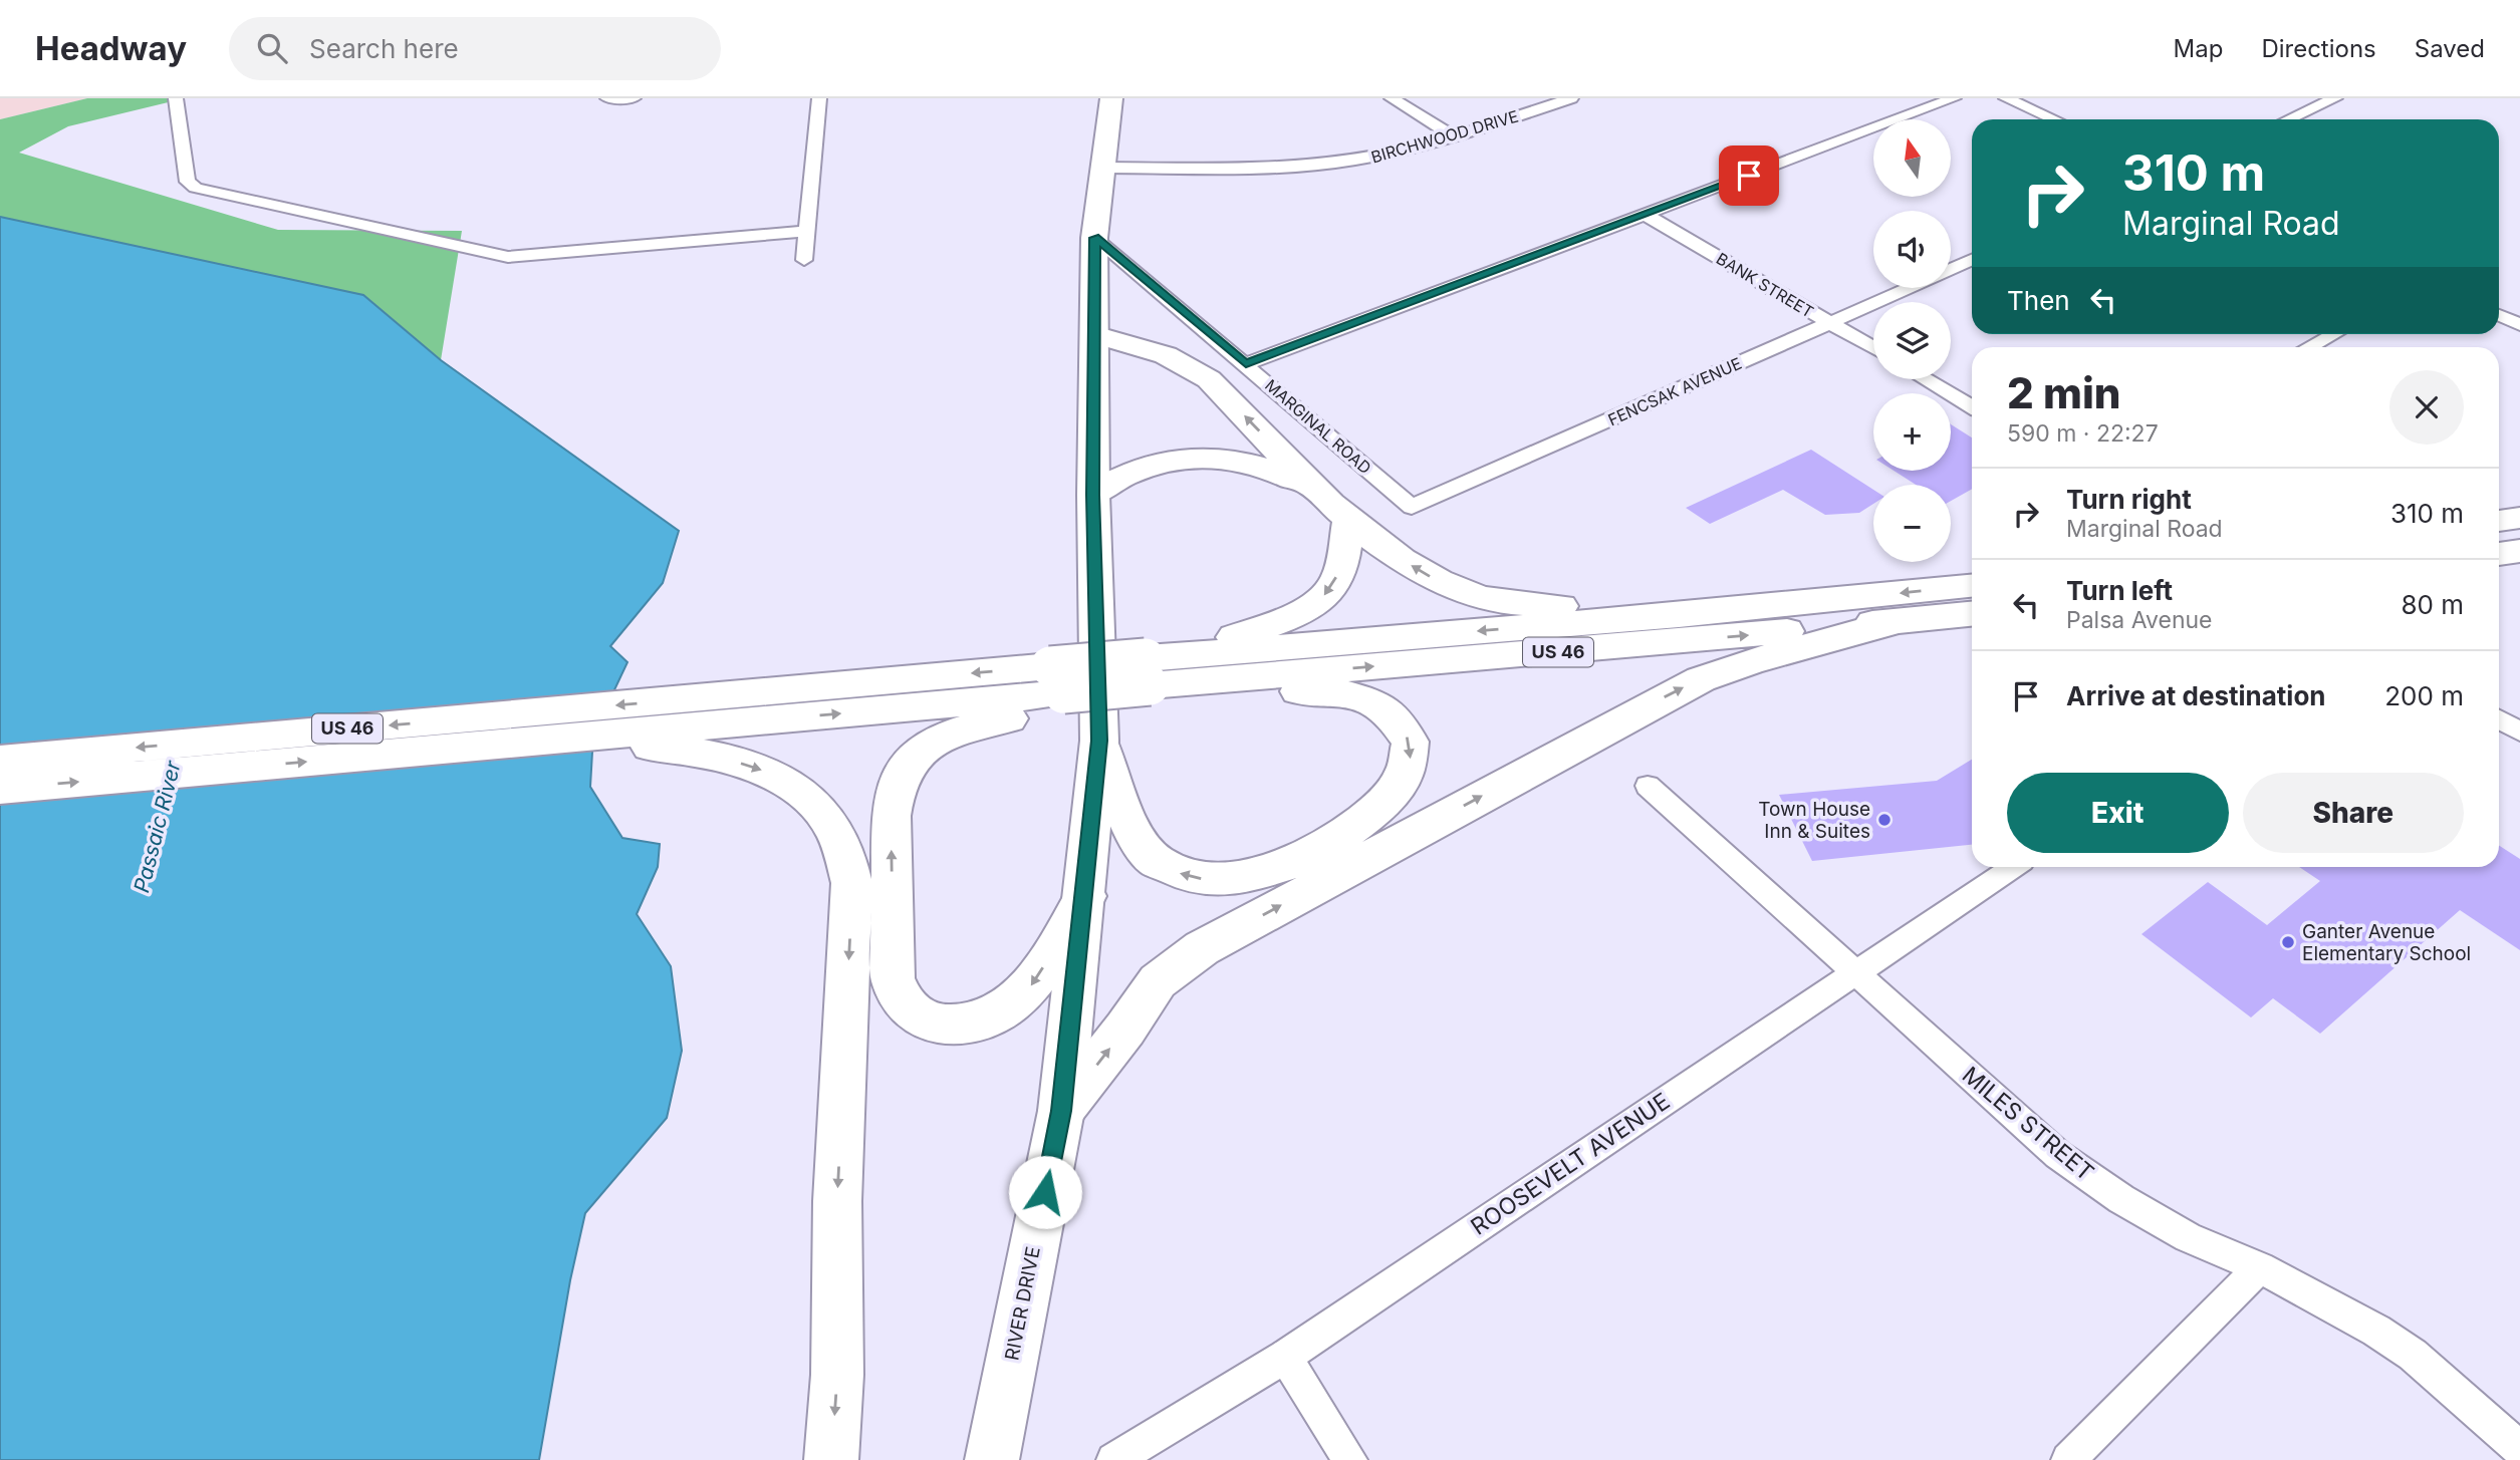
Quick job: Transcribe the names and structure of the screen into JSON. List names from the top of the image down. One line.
{"streets":{"main road":["US 46","RIVER DRIVE"],"street":["BIRCHWOOD DRIVE","BANK STREET","FENCSAK AVENUE","MARGINAL ROAD","MILES STREET","ROOSEVELT AVENUE"]},"crossings":[["BIRCHWOOD DRIVE","RIVER DRIVE"],["BANK STREET","FENCSAK AVENUE"],["FENCSAK AVENUE","MARGINAL ROAD"],["MARGINAL ROAD","RIVER DRIVE"],["MILES STREET","ROOSEVELT AVENUE"]],"water":["Passaic River"],"places":["Town House Inn & Suites","Ganter Avenue Elementary School"],"north":"top","page":{"header":"Headway","search":"Search here","nav":["Map","Directions","Saved"],"map_buttons":["+","−"],"turn":["310 m","Marginal Road"],"then":"Then","heading":["2 min","590 m · 22:27"],"list":[{"name":"Turn right","note":"Marginal Road","value":"310 m"},{"name":"Turn left","note":"Palsa Avenue","value":"80 m"},{"name":"Arrive at destination","value":"200 m"}],"buttons":["Exit","Share"]}}
